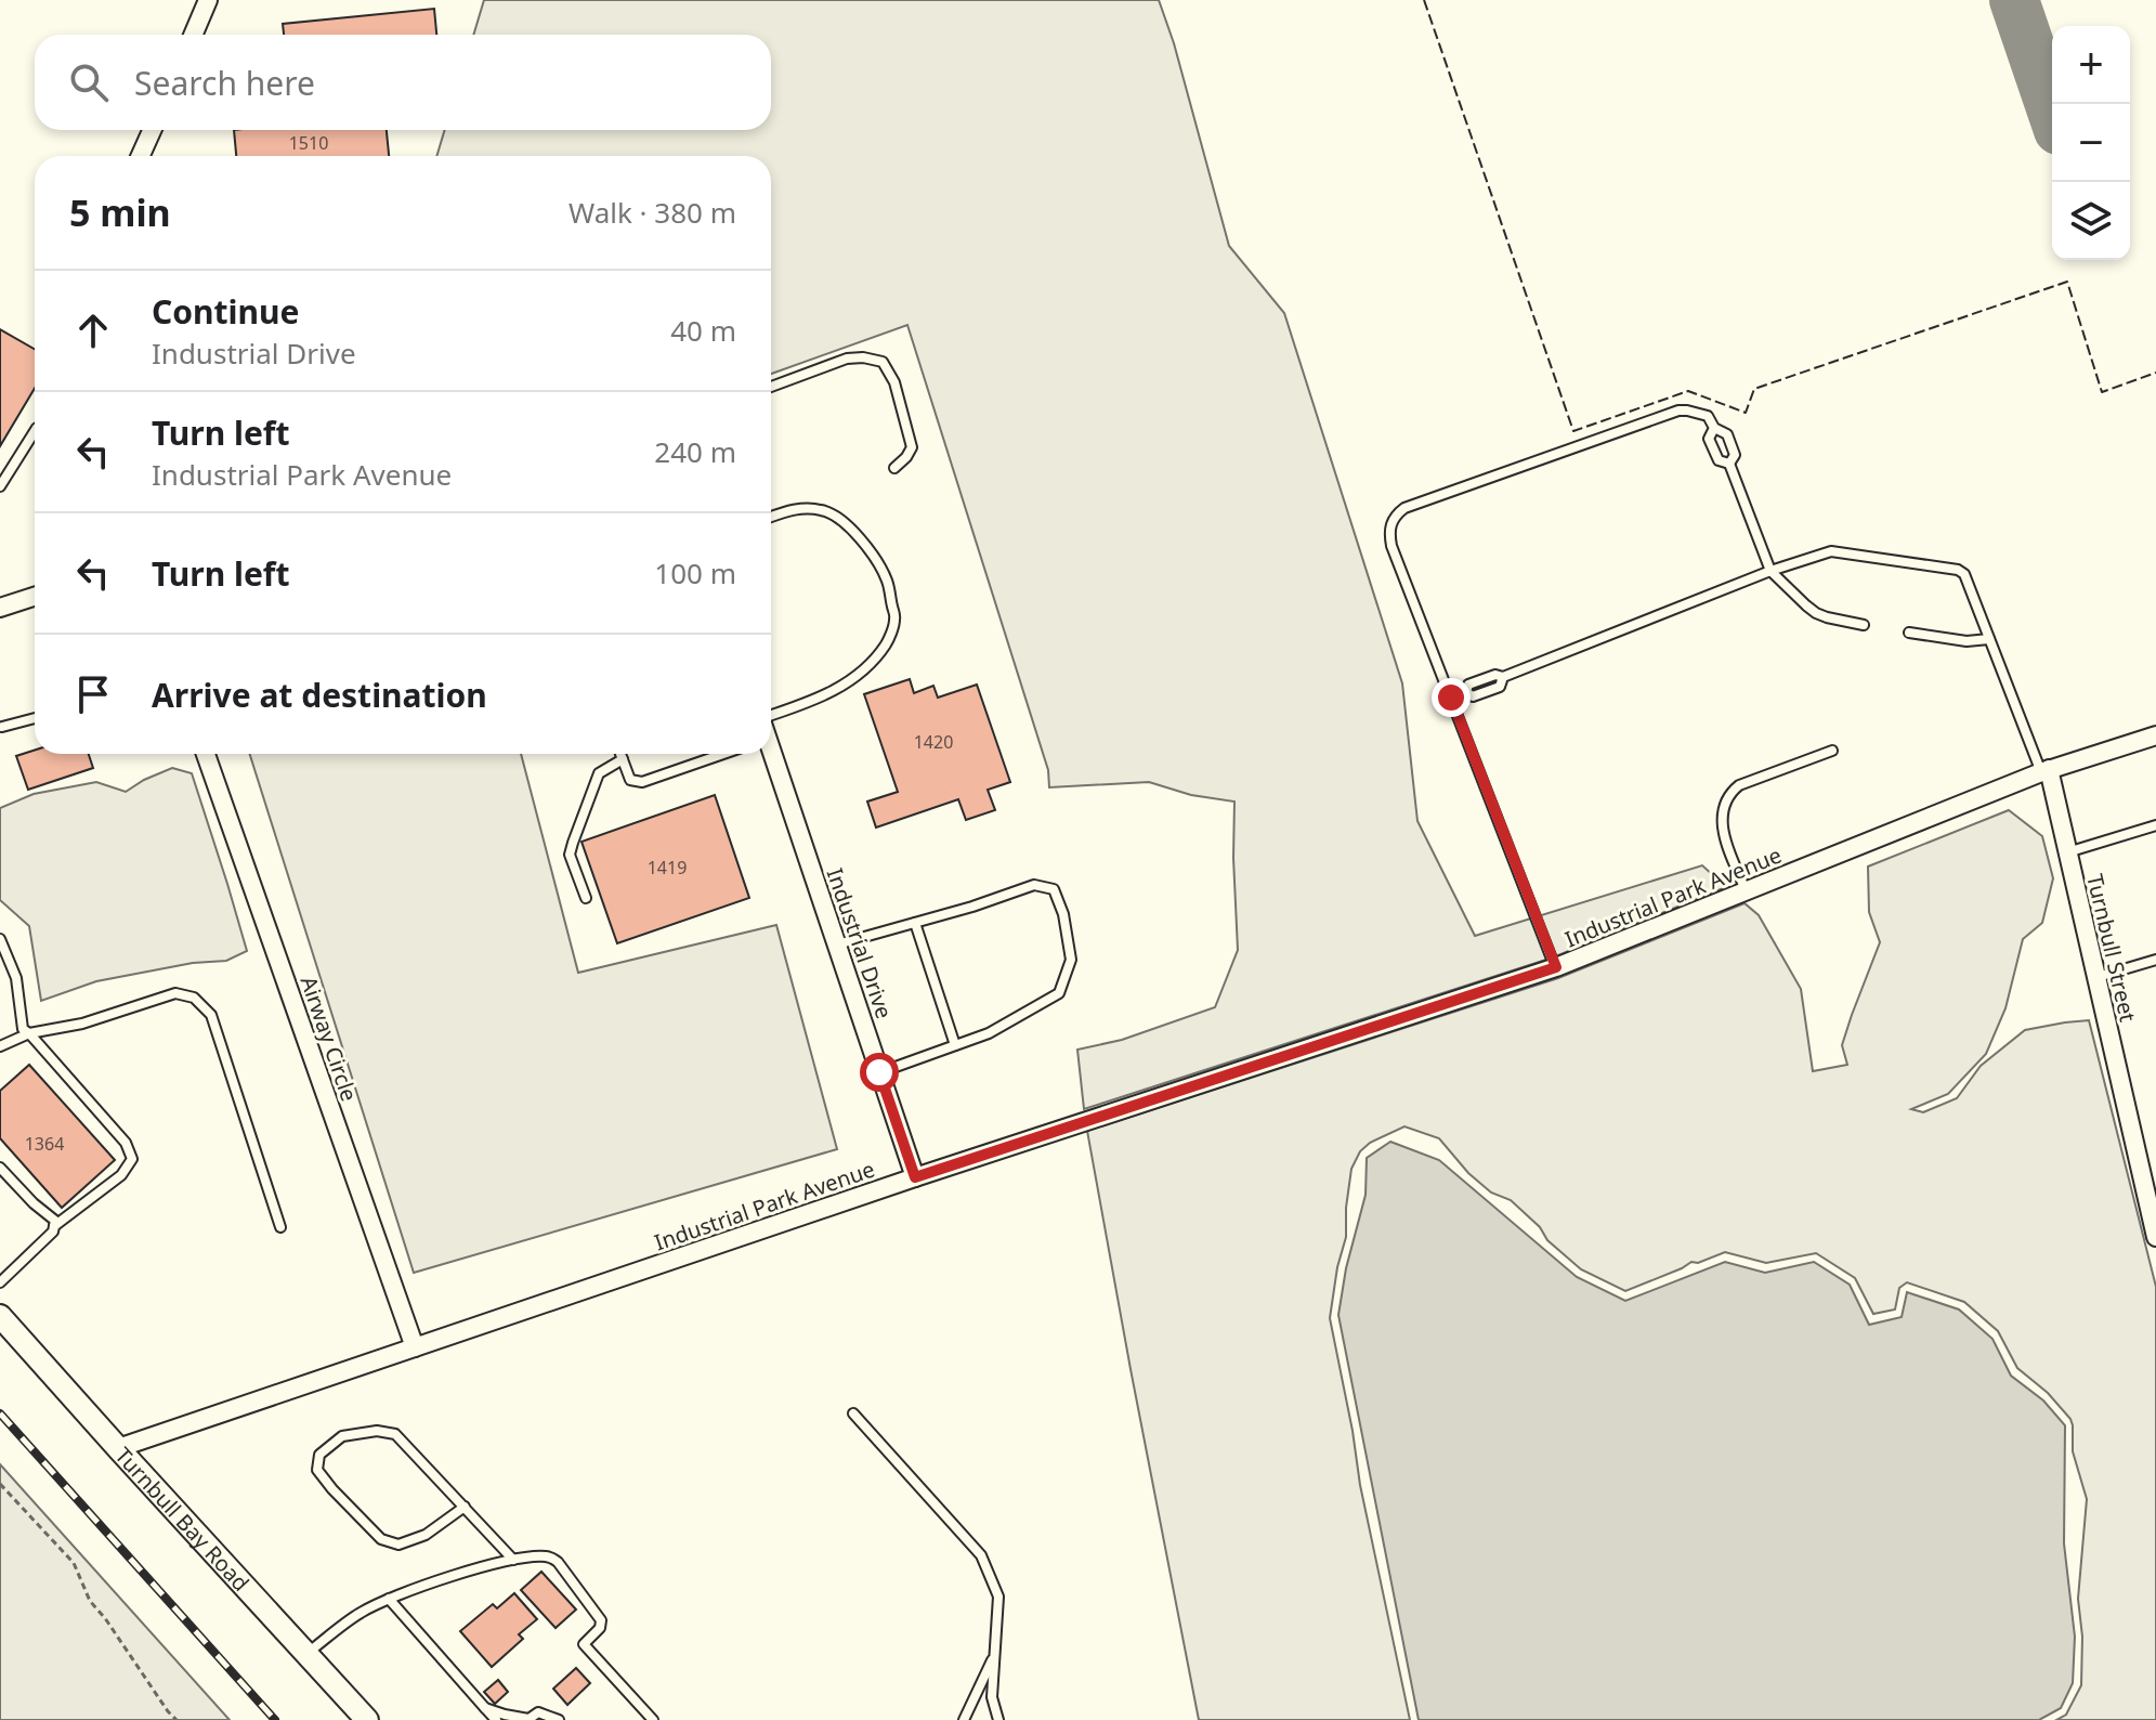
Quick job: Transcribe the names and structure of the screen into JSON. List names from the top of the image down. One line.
{"streets":{"street":["Industrial Park Avenue","Industrial Drive","Turnbull Street","Airway Circle","Turnbull Bay Road"]},"crossings":[["Industrial Park Avenue","Industrial Drive"],["Industrial Park Avenue","Turnbull Street"],["Industrial Park Avenue","Airway Circle"],["Industrial Park Avenue","Turnbull Bay Road"]],"house_numbers":["1510","1420","1419","1364"],"page":{"map_buttons":["+","−"],"search":"Search here","heading":["5 min","Walk · 380 m"],"list":[["Continue","Industrial Drive","40 m"],["Turn left","Industrial Park Avenue","240 m"],["Turn left","100 m"],"Arrive at destination"]}}
